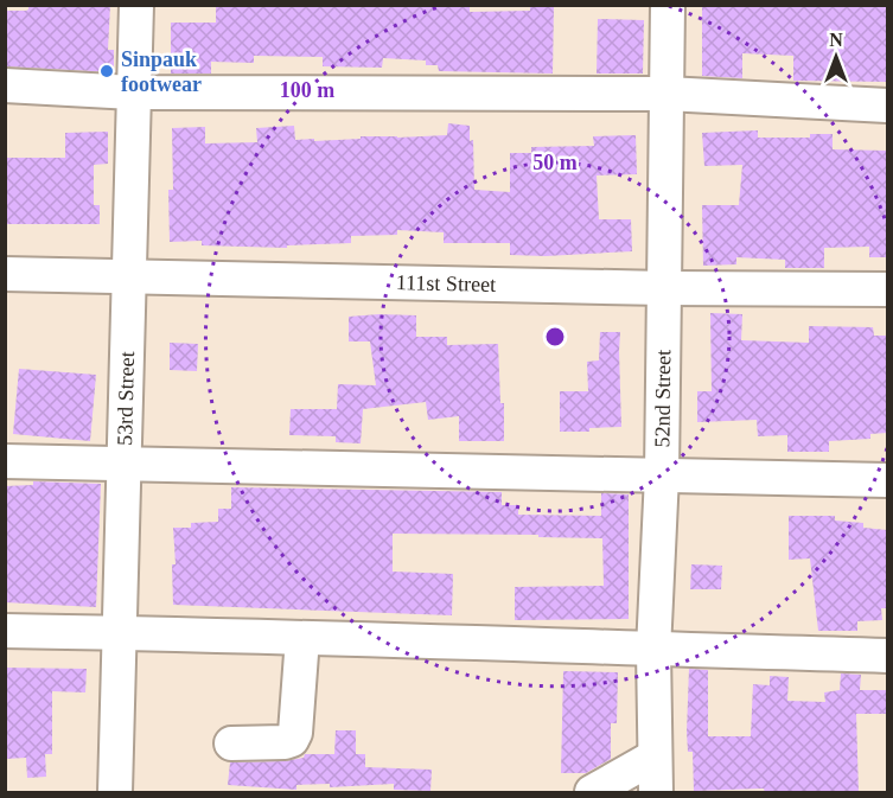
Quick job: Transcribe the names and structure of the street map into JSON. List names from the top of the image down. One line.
{"streets":{"street":["111st Street","53rd Street","52nd Street"]},"crossings":[["111st Street","53rd Street"],["111st Street","52nd Street"]],"places":["Sinpauk footwear"],"north":"top","rings":["100 m","50 m"]}
